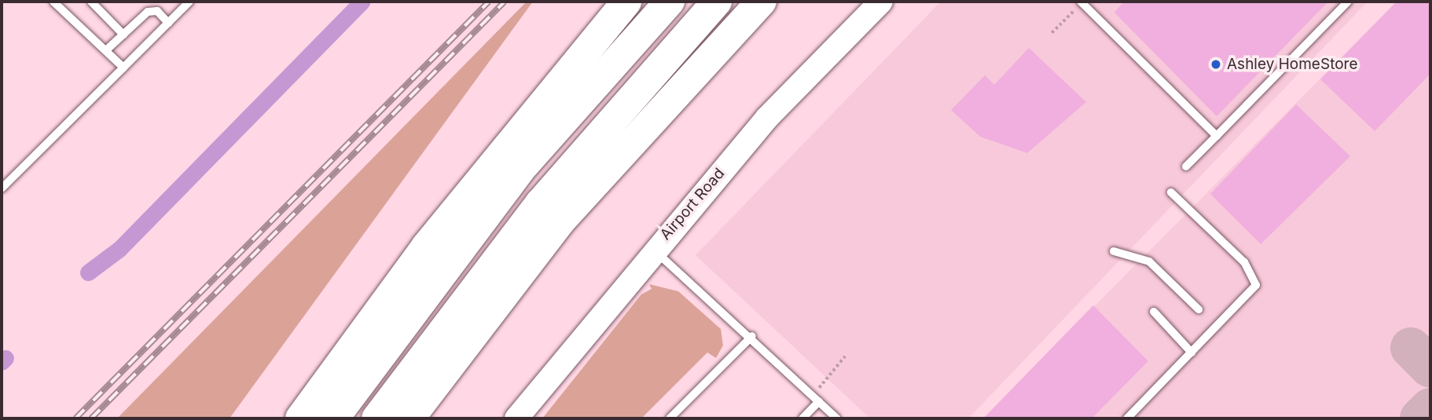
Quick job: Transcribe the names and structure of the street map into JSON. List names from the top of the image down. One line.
{"streets":{"street":["Airport Road"]},"places":["Ashley HomeStore"]}
